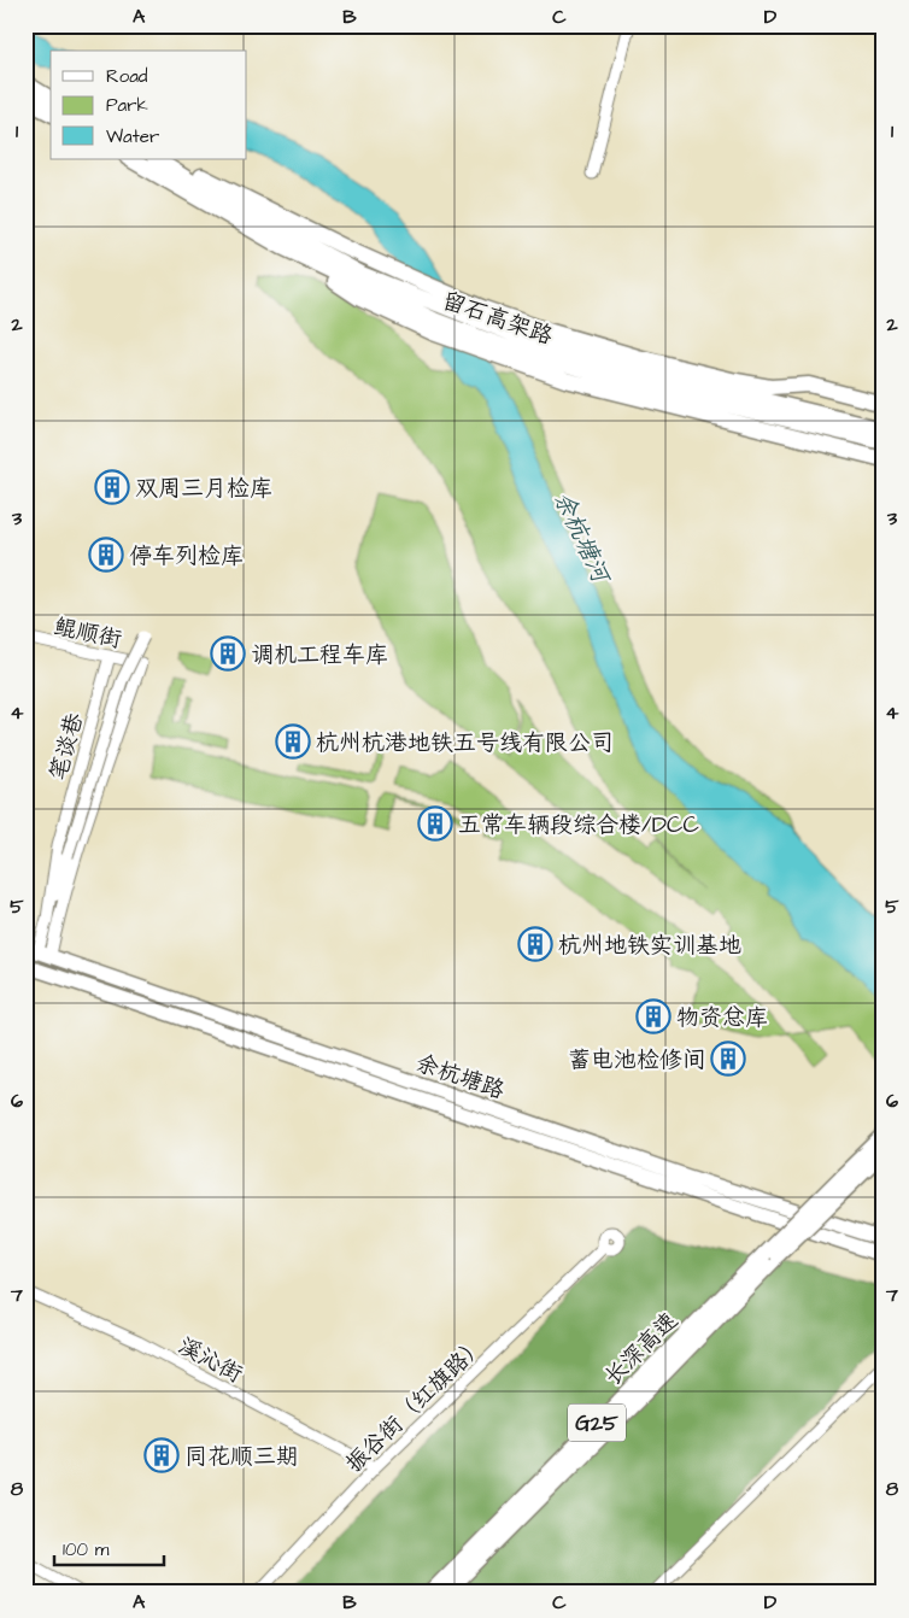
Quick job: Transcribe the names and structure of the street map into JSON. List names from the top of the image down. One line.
{"streets":{"highway":["留石高架路","长深高速","G25"],"main road":["余杭塘路"],"street":["鲲顺街","笔谈巷","溪沁街","振谷街（红旗路）"]},"crossings":[["鲲顺街","笔谈巷"],["笔谈巷","余杭塘路"],["溪沁街","振谷街（红旗路）"]],"water":["余杭塘河"],"places":{"building":["双周三月检库","停车列检库","调机工程车库","杭州杭港地铁五号线有限公司","五常车辆段综合楼/DCC","杭州地铁实训基地","物资总库","蓄电池检修间","同花顺三期"]},"legend":["Road","Park","Water"],"scale_bar":"100 m","grid":{"columns":["A","B","C","D"],"rows":["1","2","3","4","5","6","7","8"]}}
